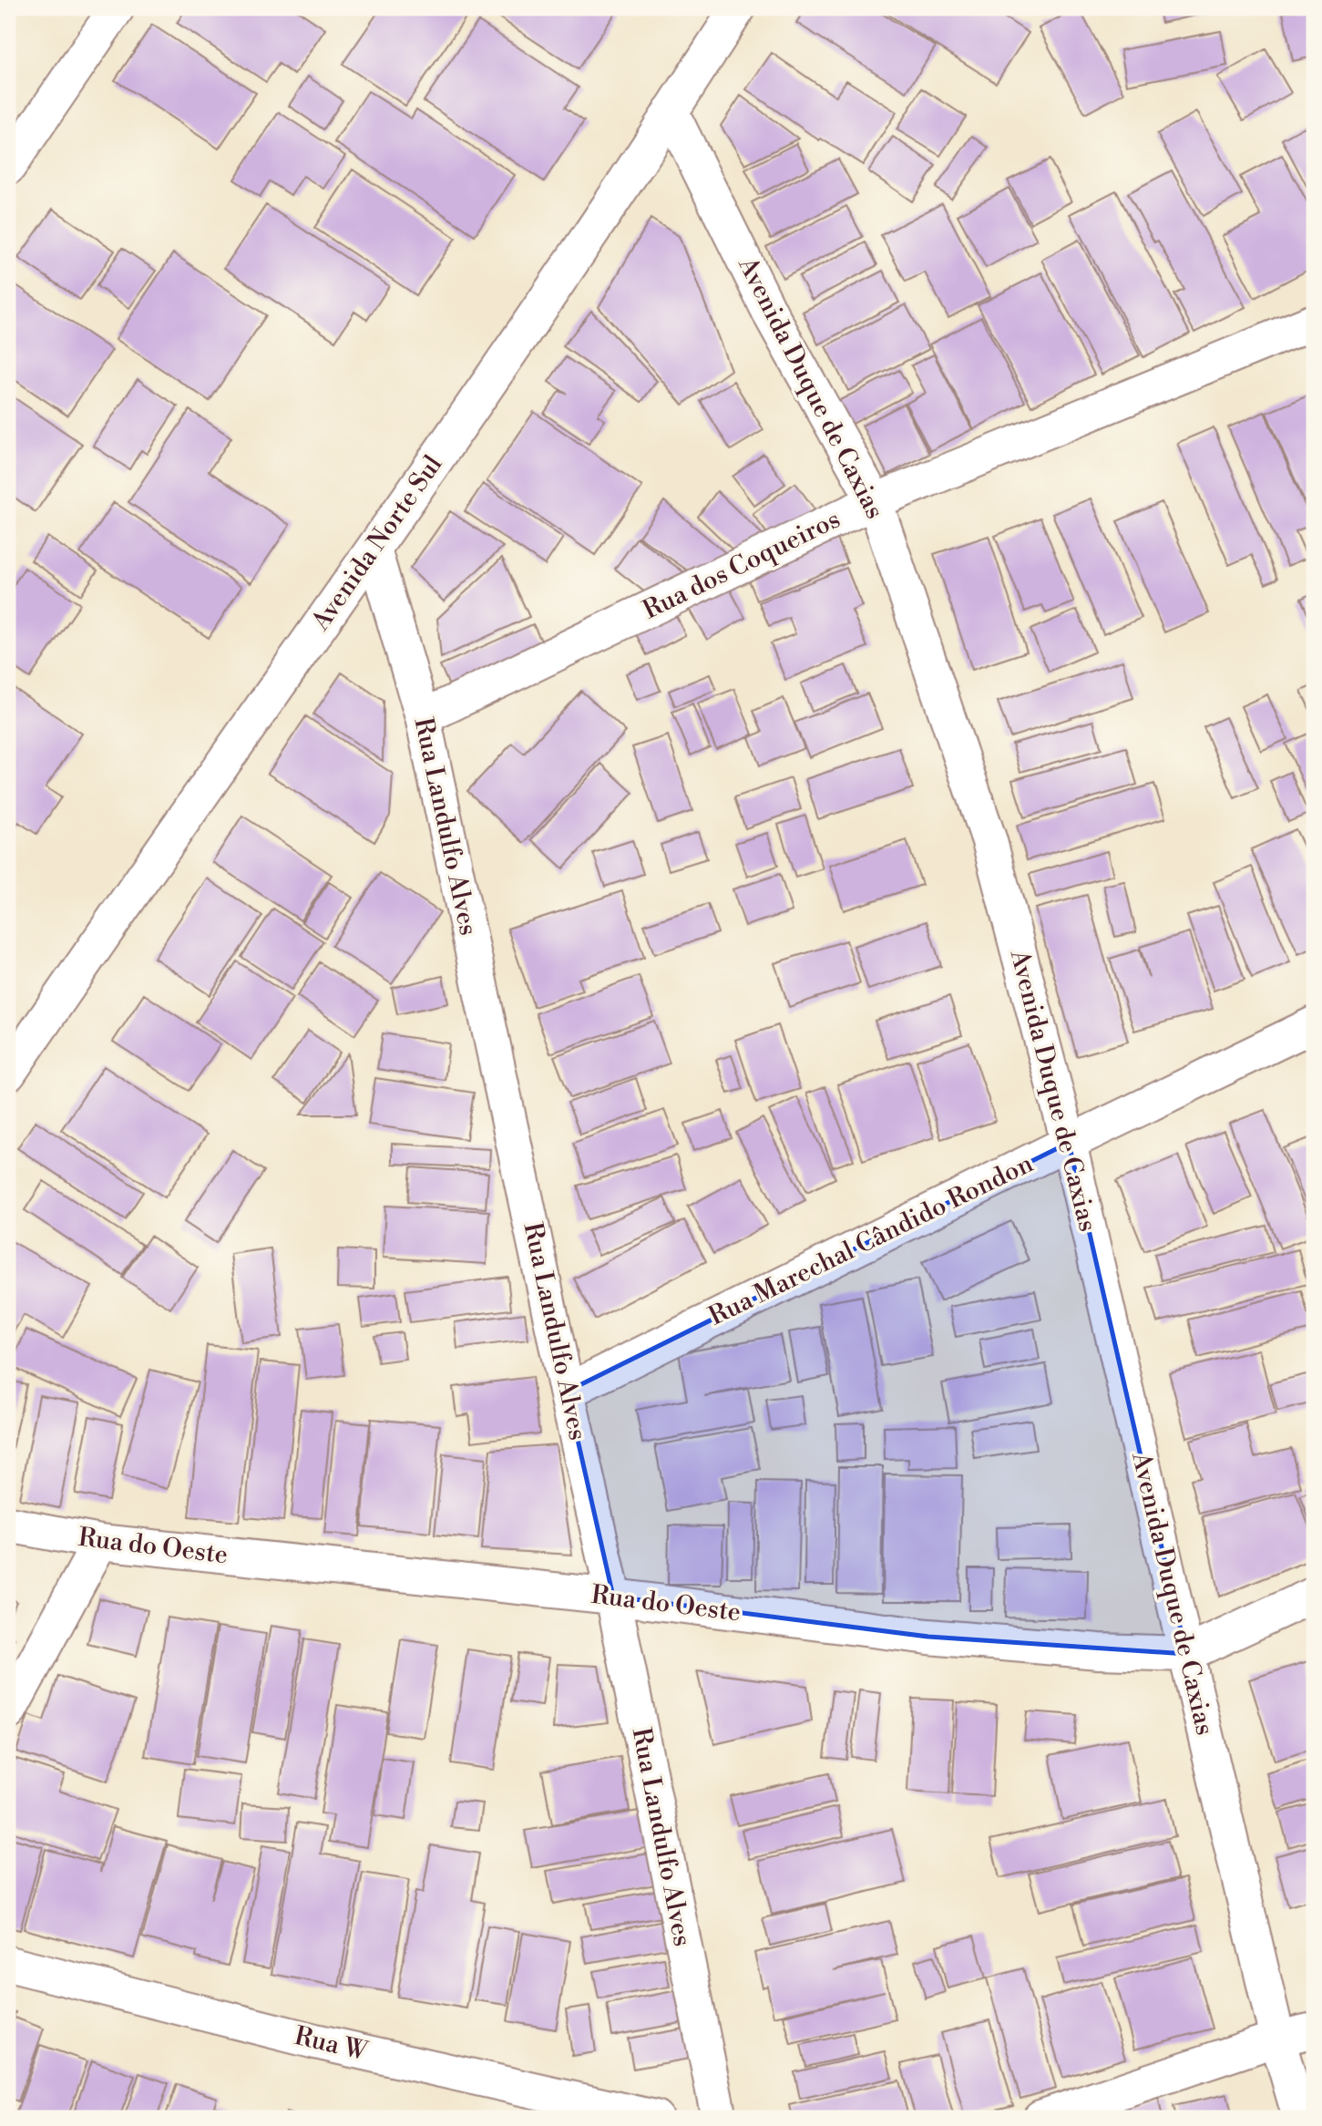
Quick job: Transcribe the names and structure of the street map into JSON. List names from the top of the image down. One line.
{"streets":{"street":["Avenida Duque de Caxias","Avenida Norte Sul","Rua dos Coqueiros","Rua Landulfo Alves","Rua Marechal Cândido Rondon","Rua do Oeste","Rua W"]},"crossings":[["Avenida Duque de Caxias","Avenida Norte Sul"],["Avenida Duque de Caxias","Rua dos Coqueiros"],["Avenida Duque de Caxias","Rua Marechal Cândido Rondon"],["Avenida Duque de Caxias","Rua do Oeste"],["Avenida Norte Sul","Rua Landulfo Alves"],["Rua dos Coqueiros","Rua Landulfo Alves"],["Rua Landulfo Alves","Rua Marechal Cândido Rondon"],["Rua Landulfo Alves","Rua do Oeste"]]}
